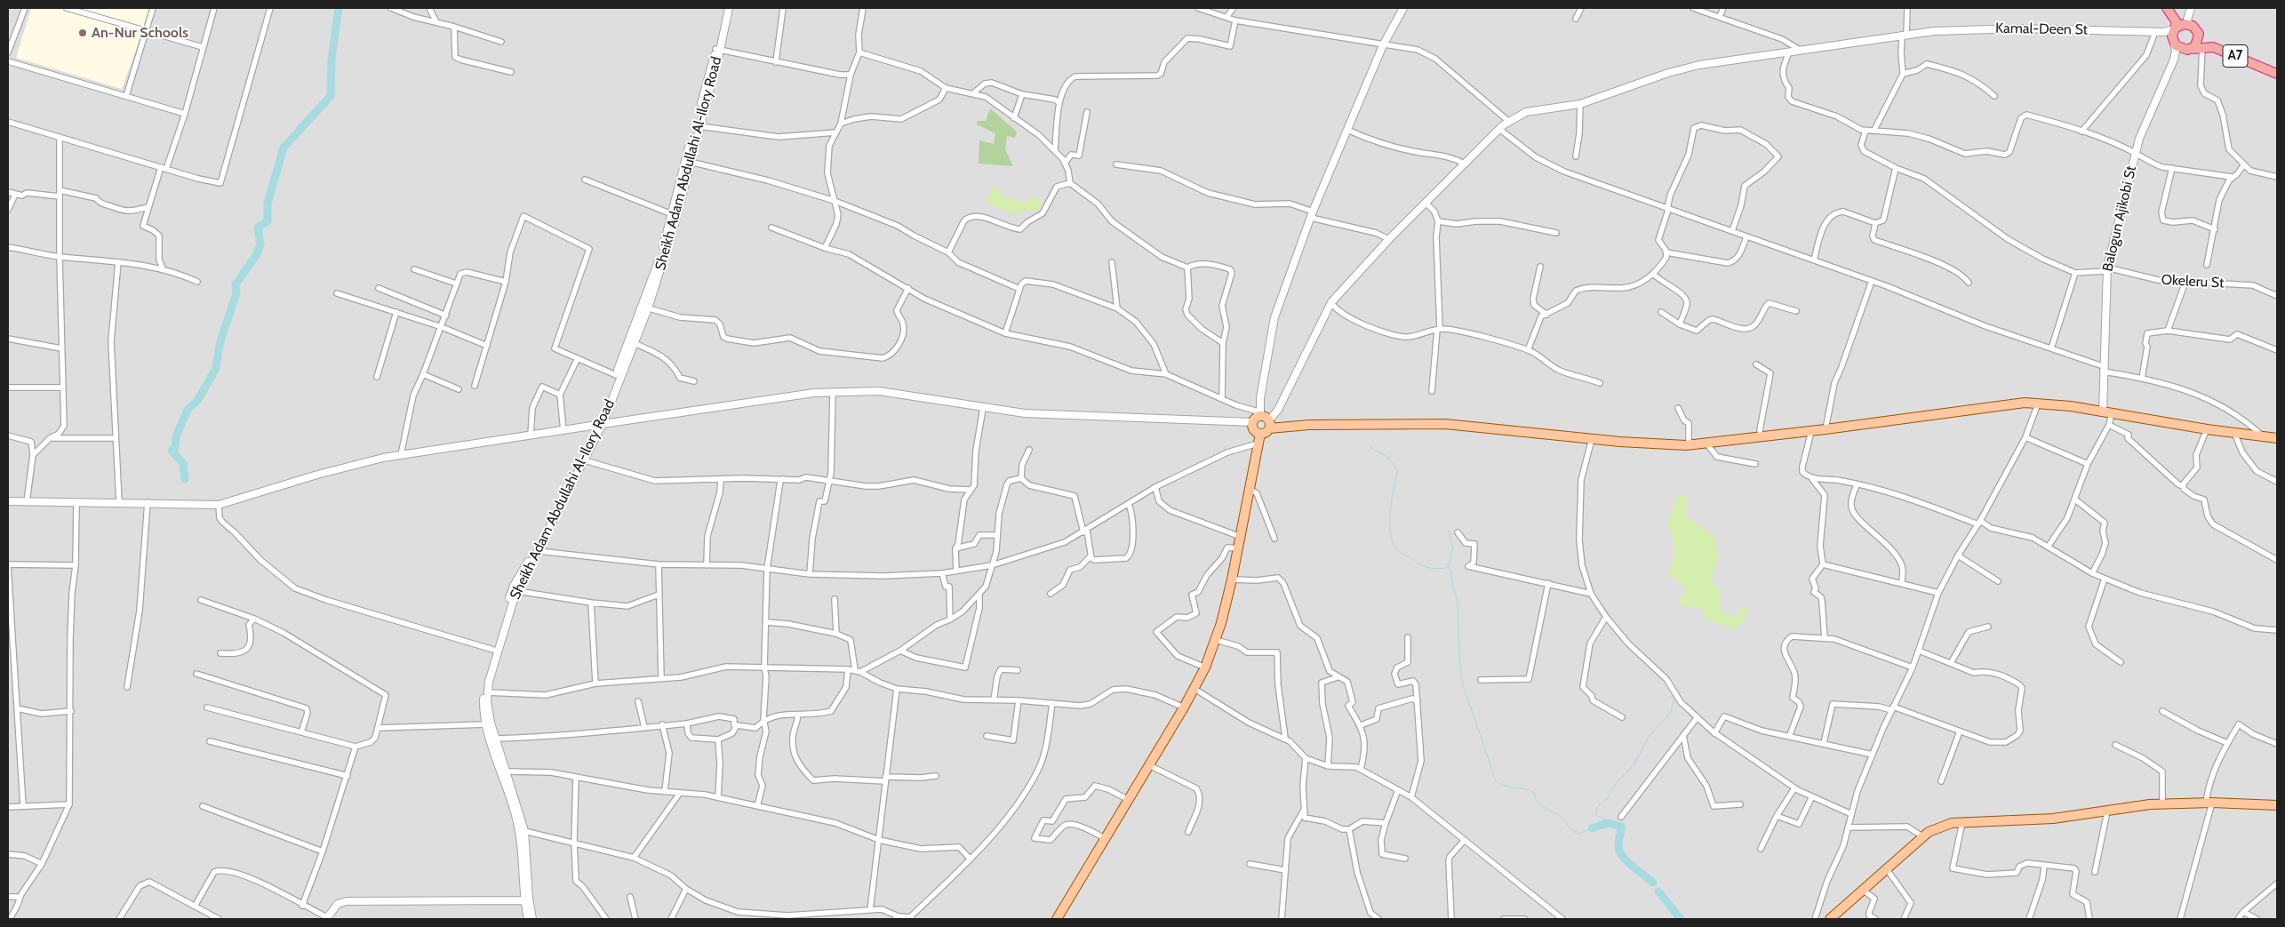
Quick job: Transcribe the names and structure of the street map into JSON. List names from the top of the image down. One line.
{"streets":{"highway":["A7"],"street":["Kamal-Deen St","Sheikh Adam Abdullahi Al-Ilory Road","Balogun Ajikobi St","Okeleru St"]},"crossings":[["Kamal-Deen St","A7"],["Balogun Ajikobi St","Okeleru St"]],"places":["An-Nur Schools"]}
